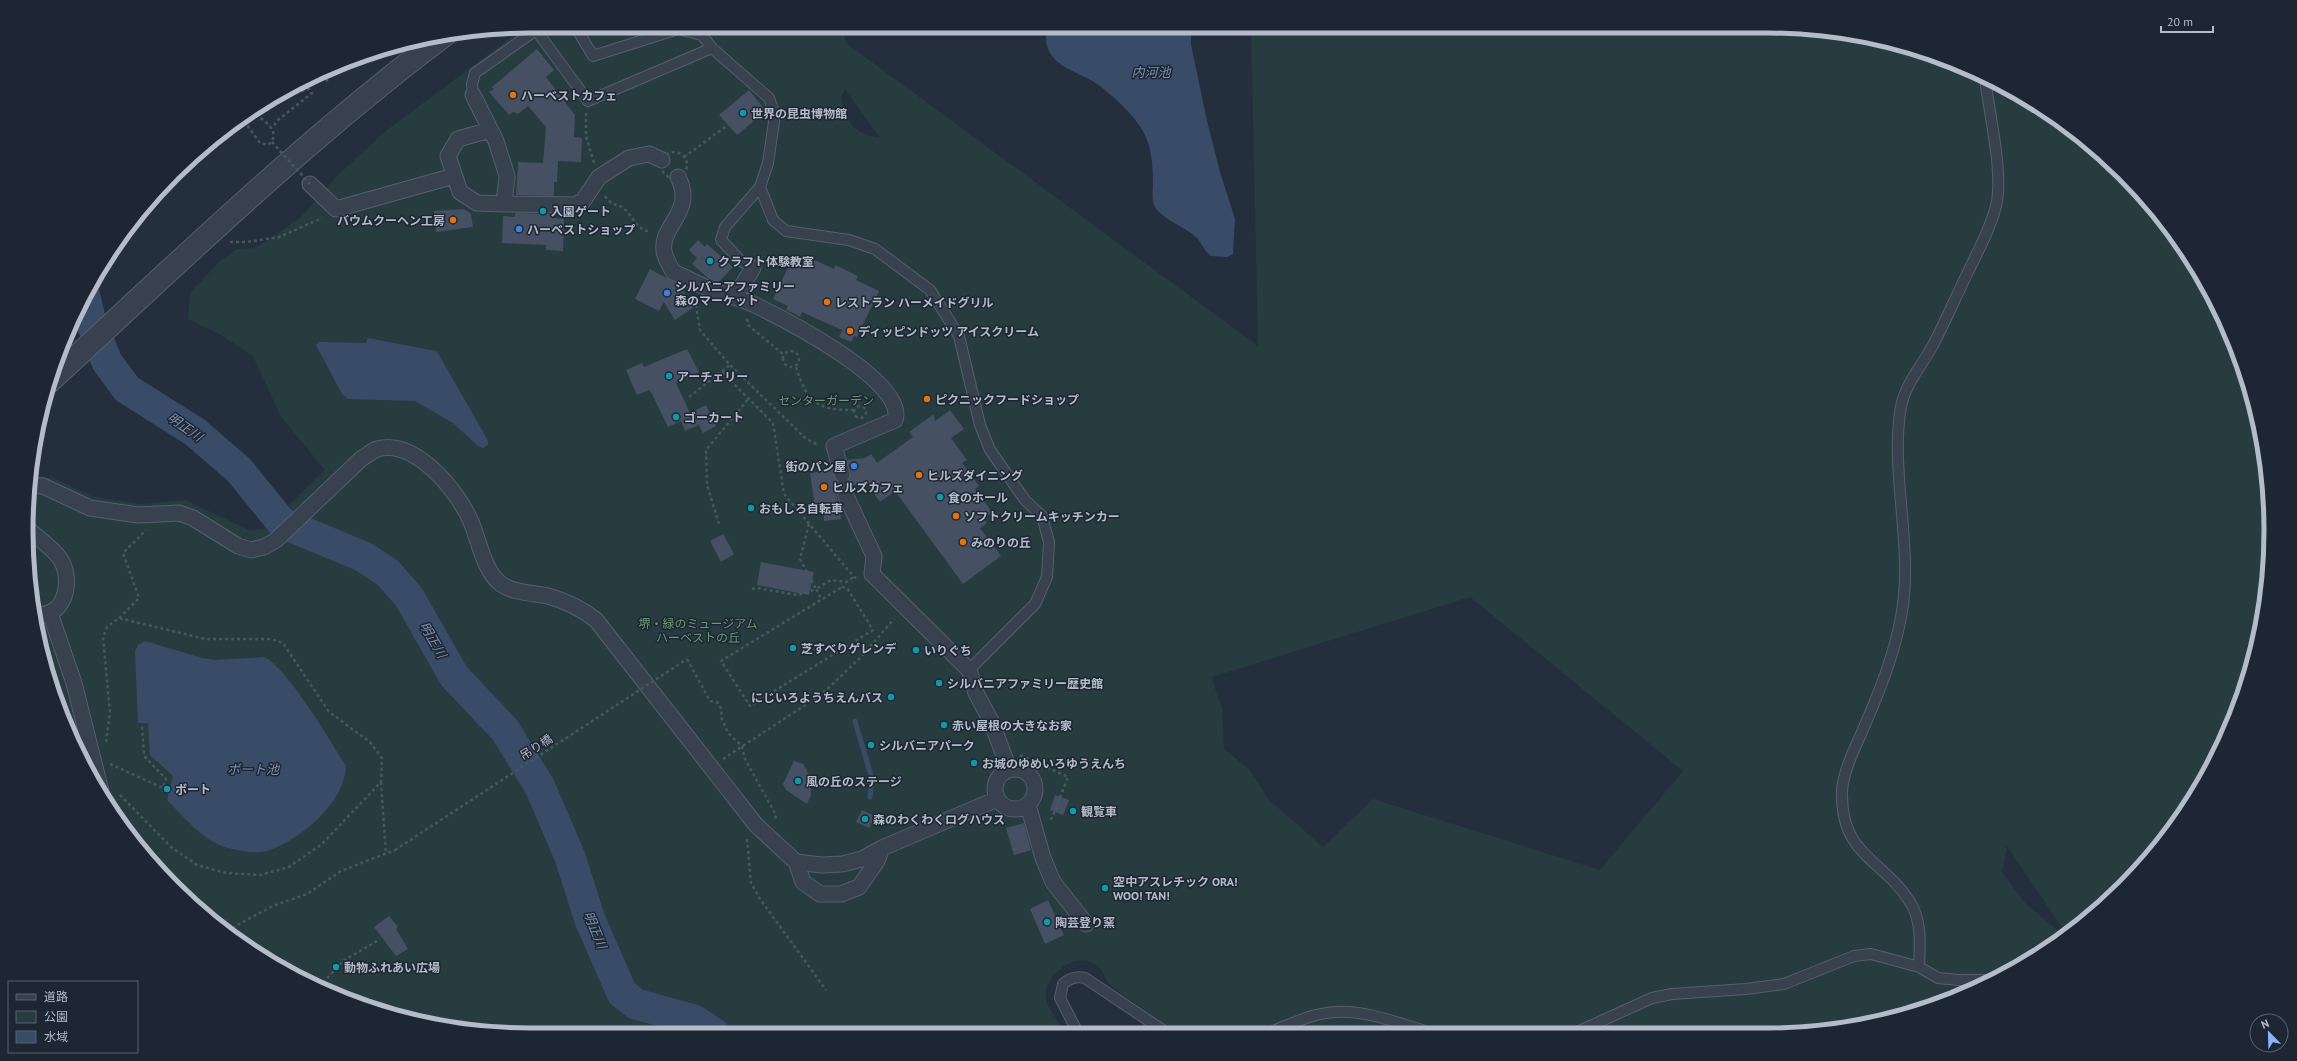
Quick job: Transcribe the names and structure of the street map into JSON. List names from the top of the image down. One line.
{"streets":{"path":["吊り橋"]},"water":["内河池","明正川","ボート池"],"parks":["センターガーデン","堺・緑のミュージアム ハーベストの丘"],"places":["ハーベストカフェ","世界の昆虫博物館","入園ゲート","バウムクーヘン工房","ハーベストショップ","クラフト体験教室","シルバニアファミリー 森のマーケット","レストラン ハーメイドグリル","ディッピンドッツ アイスクリーム","アーチェリー","ピクニックフードショップ","ゴーカート","街のパン屋","ヒルズダイニング","ヒルズカフェ","食のホール","おもしろ自転車","ソフトクリームキッチンカー","みのりの丘","芝すべりゲレンデ","いりぐち","シルバニアファミリー歴史館","にじいろようちえんバス","赤い屋根の大きなお家","シルバニアパーク","お城のゆめいろゆうえんち","風の丘のステージ","ボート","観覧車","森のわくわくログハウス","空中アスレチック ORA! WOO! TAN!","陶芸登り窯","動物ふれあい広場"],"legend":["道路","公園","水域"],"scale_bar":"20 m","north":"top left"}
